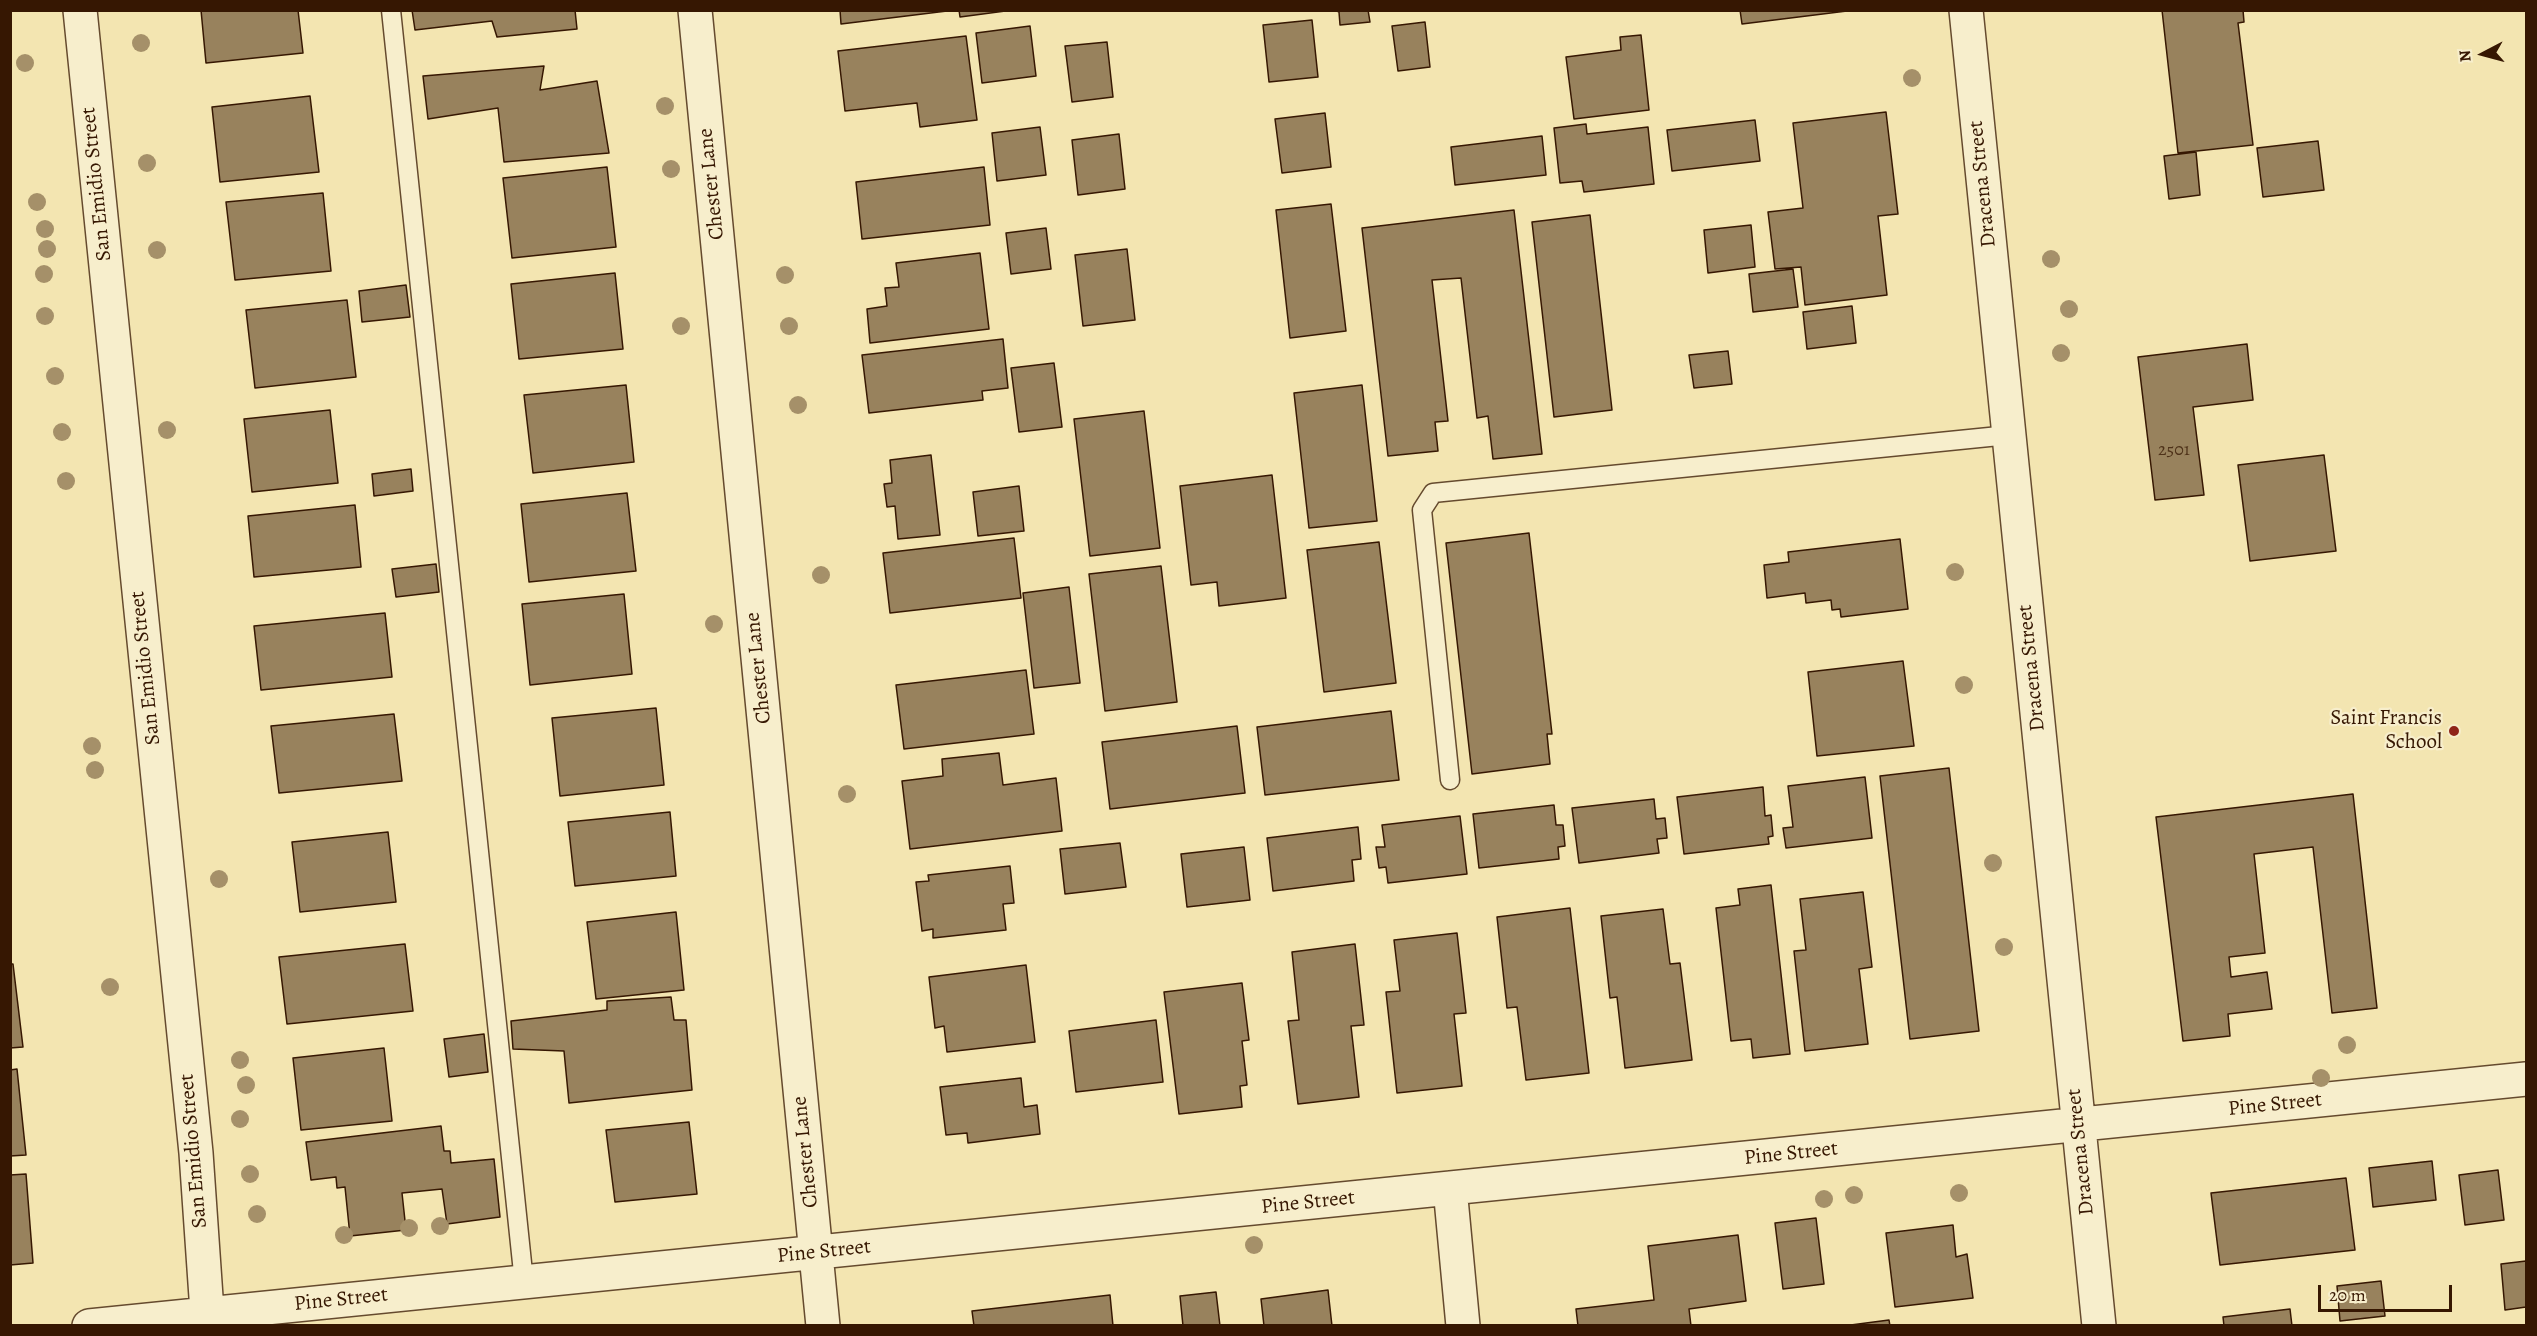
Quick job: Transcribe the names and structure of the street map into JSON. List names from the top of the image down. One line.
{"streets":{"street":["San Emidio Street","Chester Lane","Dracena Street","Pine Street"]},"crossings":[["San Emidio Street","Pine Street"],["Chester Lane","Pine Street"],["Dracena Street","Pine Street"]],"places":["Saint Francis School"],"house_numbers":["2501"],"scale_bar":"20 m","north":"left"}
